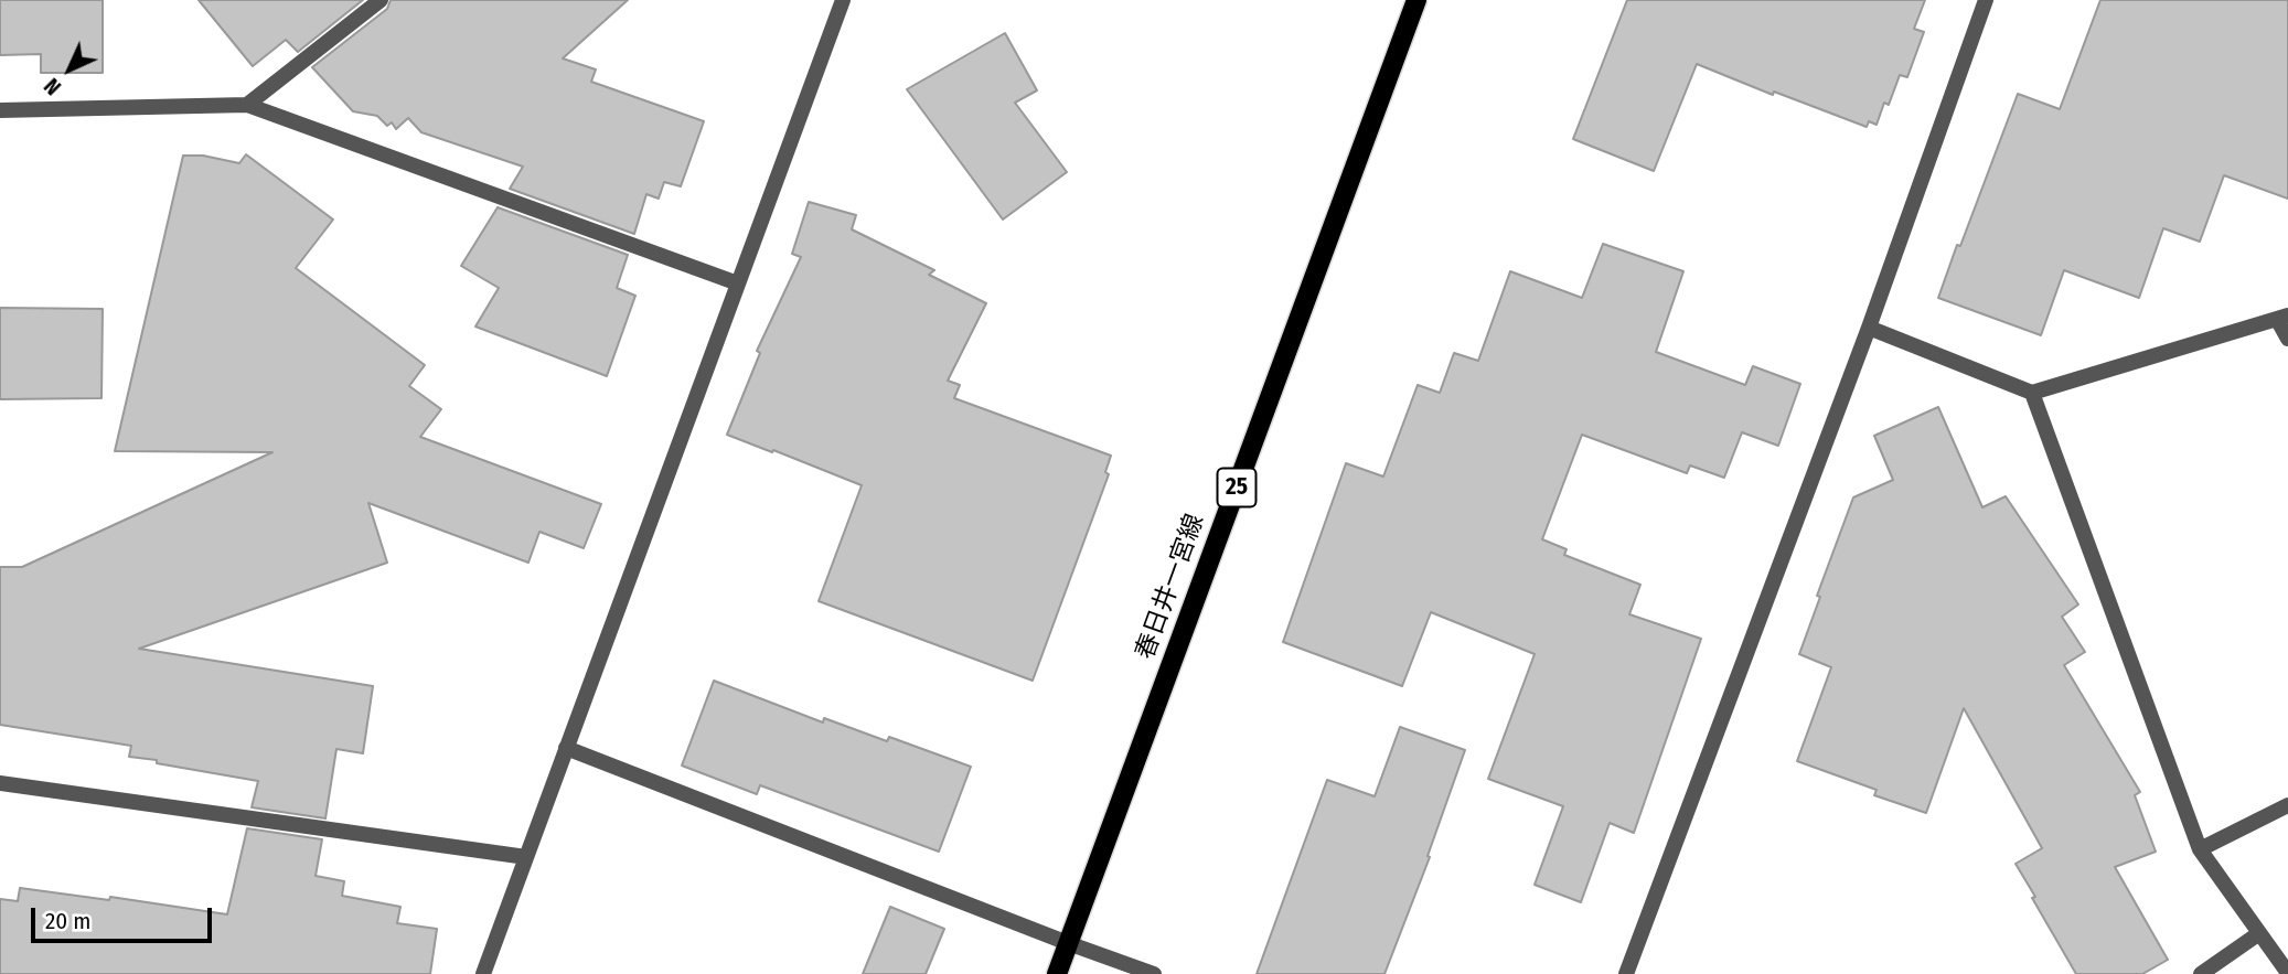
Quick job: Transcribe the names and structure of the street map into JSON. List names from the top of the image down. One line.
{"streets":{"main road":["25","春日井一宮線"]},"scale_bar":"20 m","north":"bottom left"}
